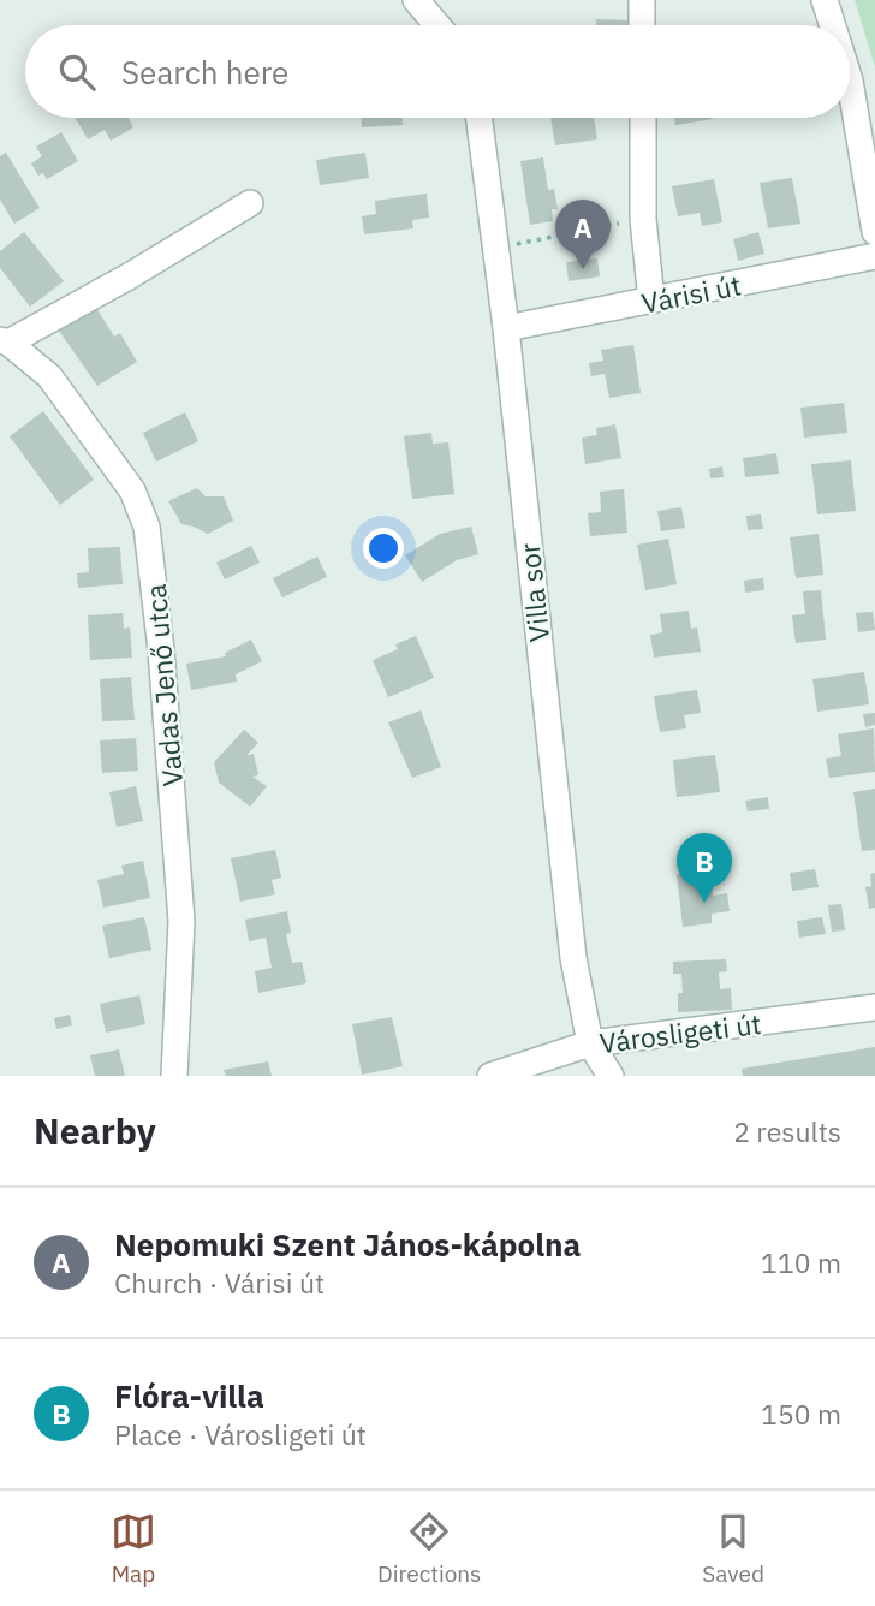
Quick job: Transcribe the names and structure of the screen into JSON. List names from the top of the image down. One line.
{"streets":{"street":["Várisi út","Villa sor","Vadas Jenő utca","Városligeti út"]},"crossings":[["Várisi út","Villa sor"],["Villa sor","Városligeti út"]],"page":{"search":"Search here","pins":["A","B"],"heading":["Nearby","2 results"],"list":[{"mark":"A","name":"Nepomuki Szent János-kápolna","note":"Church · Várisi út","value":"110 m"},{"mark":"B","name":"Flóra-villa","note":"Place · Városligeti út","value":"150 m"}],"nav":["Map","Directions","Saved"]}}
